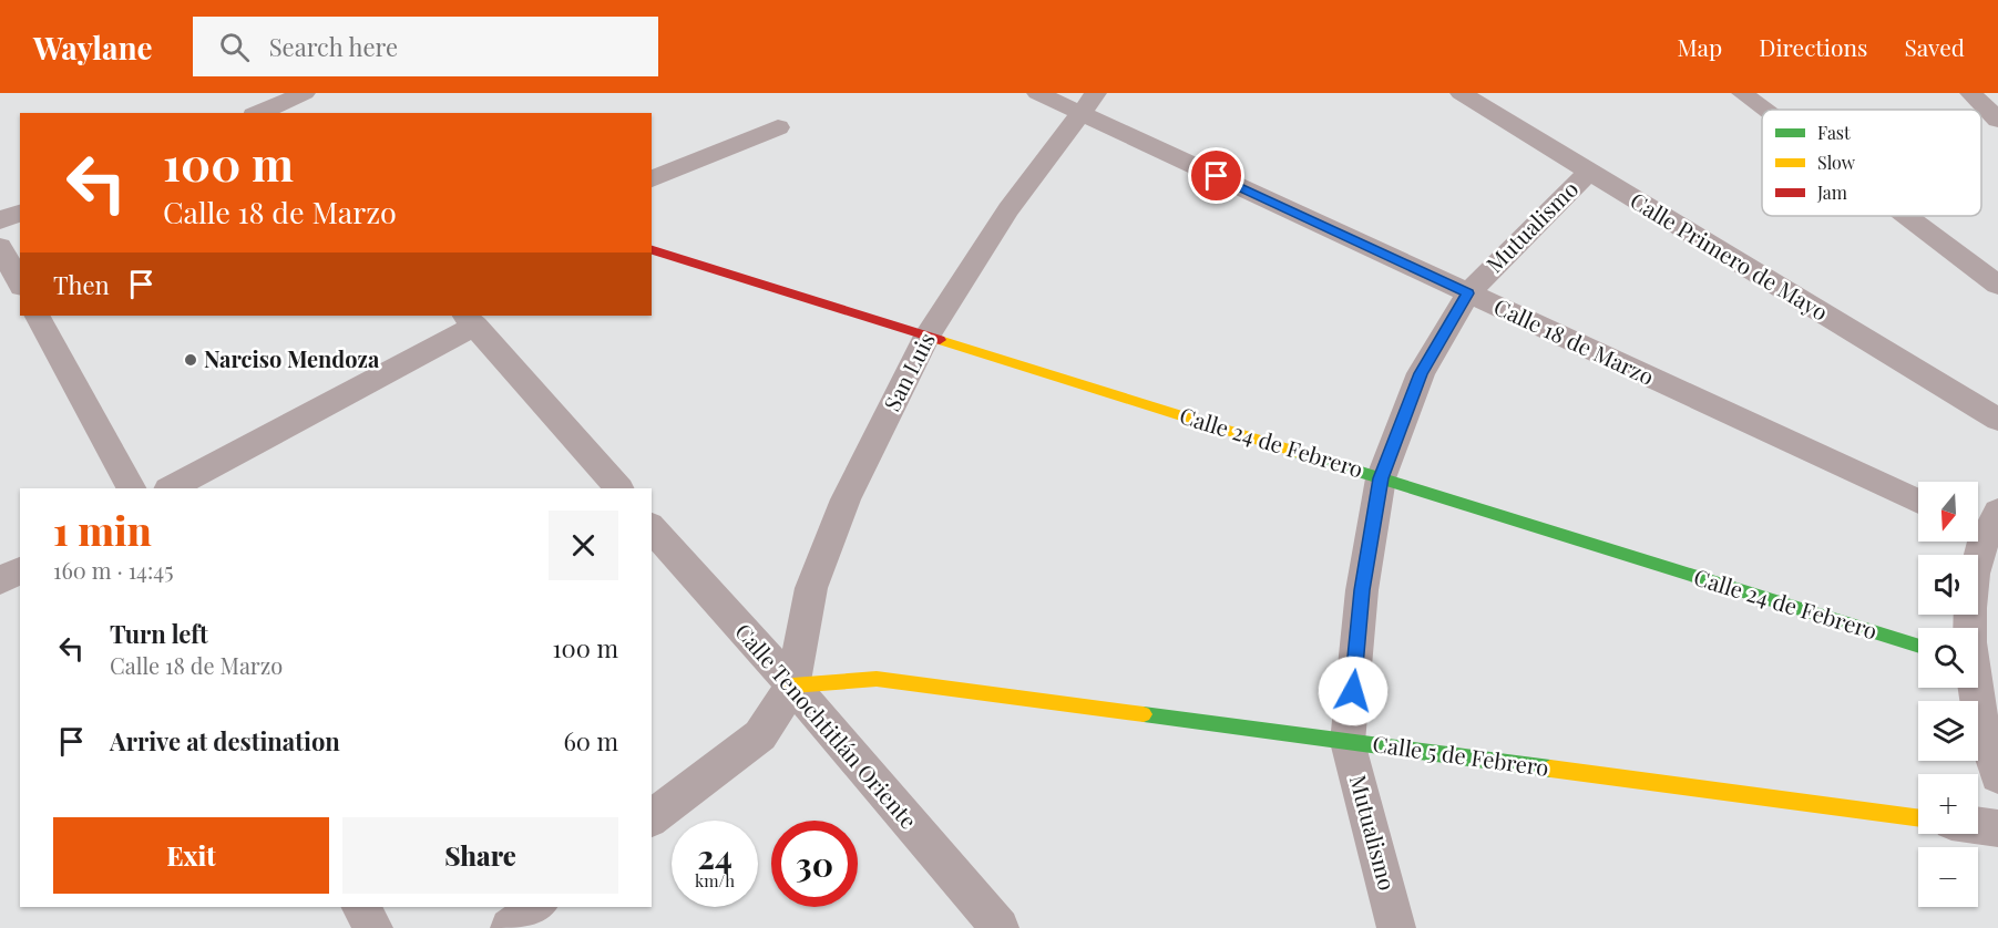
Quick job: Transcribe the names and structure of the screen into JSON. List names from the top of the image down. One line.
{"streets":{"street":["Mutualismo","Calle Primero de Mayo","Calle 18 de Marzo","San Luis","Calle 24 de Febrero","Calle Tenochtitlán Oriente","Calle 5 de Febrero"]},"crossings":[["Mutualismo","Calle Primero de Mayo"],["Mutualismo","Calle 18 de Marzo"],["Mutualismo","Calle 24 de Febrero"],["Mutualismo","Calle 5 de Febrero"],["Calle 18 de Marzo","San Luis"],["San Luis","Calle 24 de Febrero"],["San Luis","Calle Tenochtitlán Oriente"],["San Luis","Calle 5 de Febrero"],["Calle Tenochtitlán Oriente","Calle 5 de Febrero"]],"places":["Narciso Mendoza"],"legend":["Fast","Slow","Jam"],"north":"bottom","page":{"header":"Waylane","search":"Search here","nav":["Map","Directions","Saved"],"turn":["100 m","Calle 18 de Marzo"],"then":"Then","map_buttons":["+","−"],"heading":["1 min","160 m · 14:45"],"list":[{"name":"Turn left","note":"Calle 18 de Marzo","value":"100 m"},{"name":"Arrive at destination","value":"60 m"}],"buttons":["Exit","Share"],"speed":"24 km/h","limit":"30"}}
